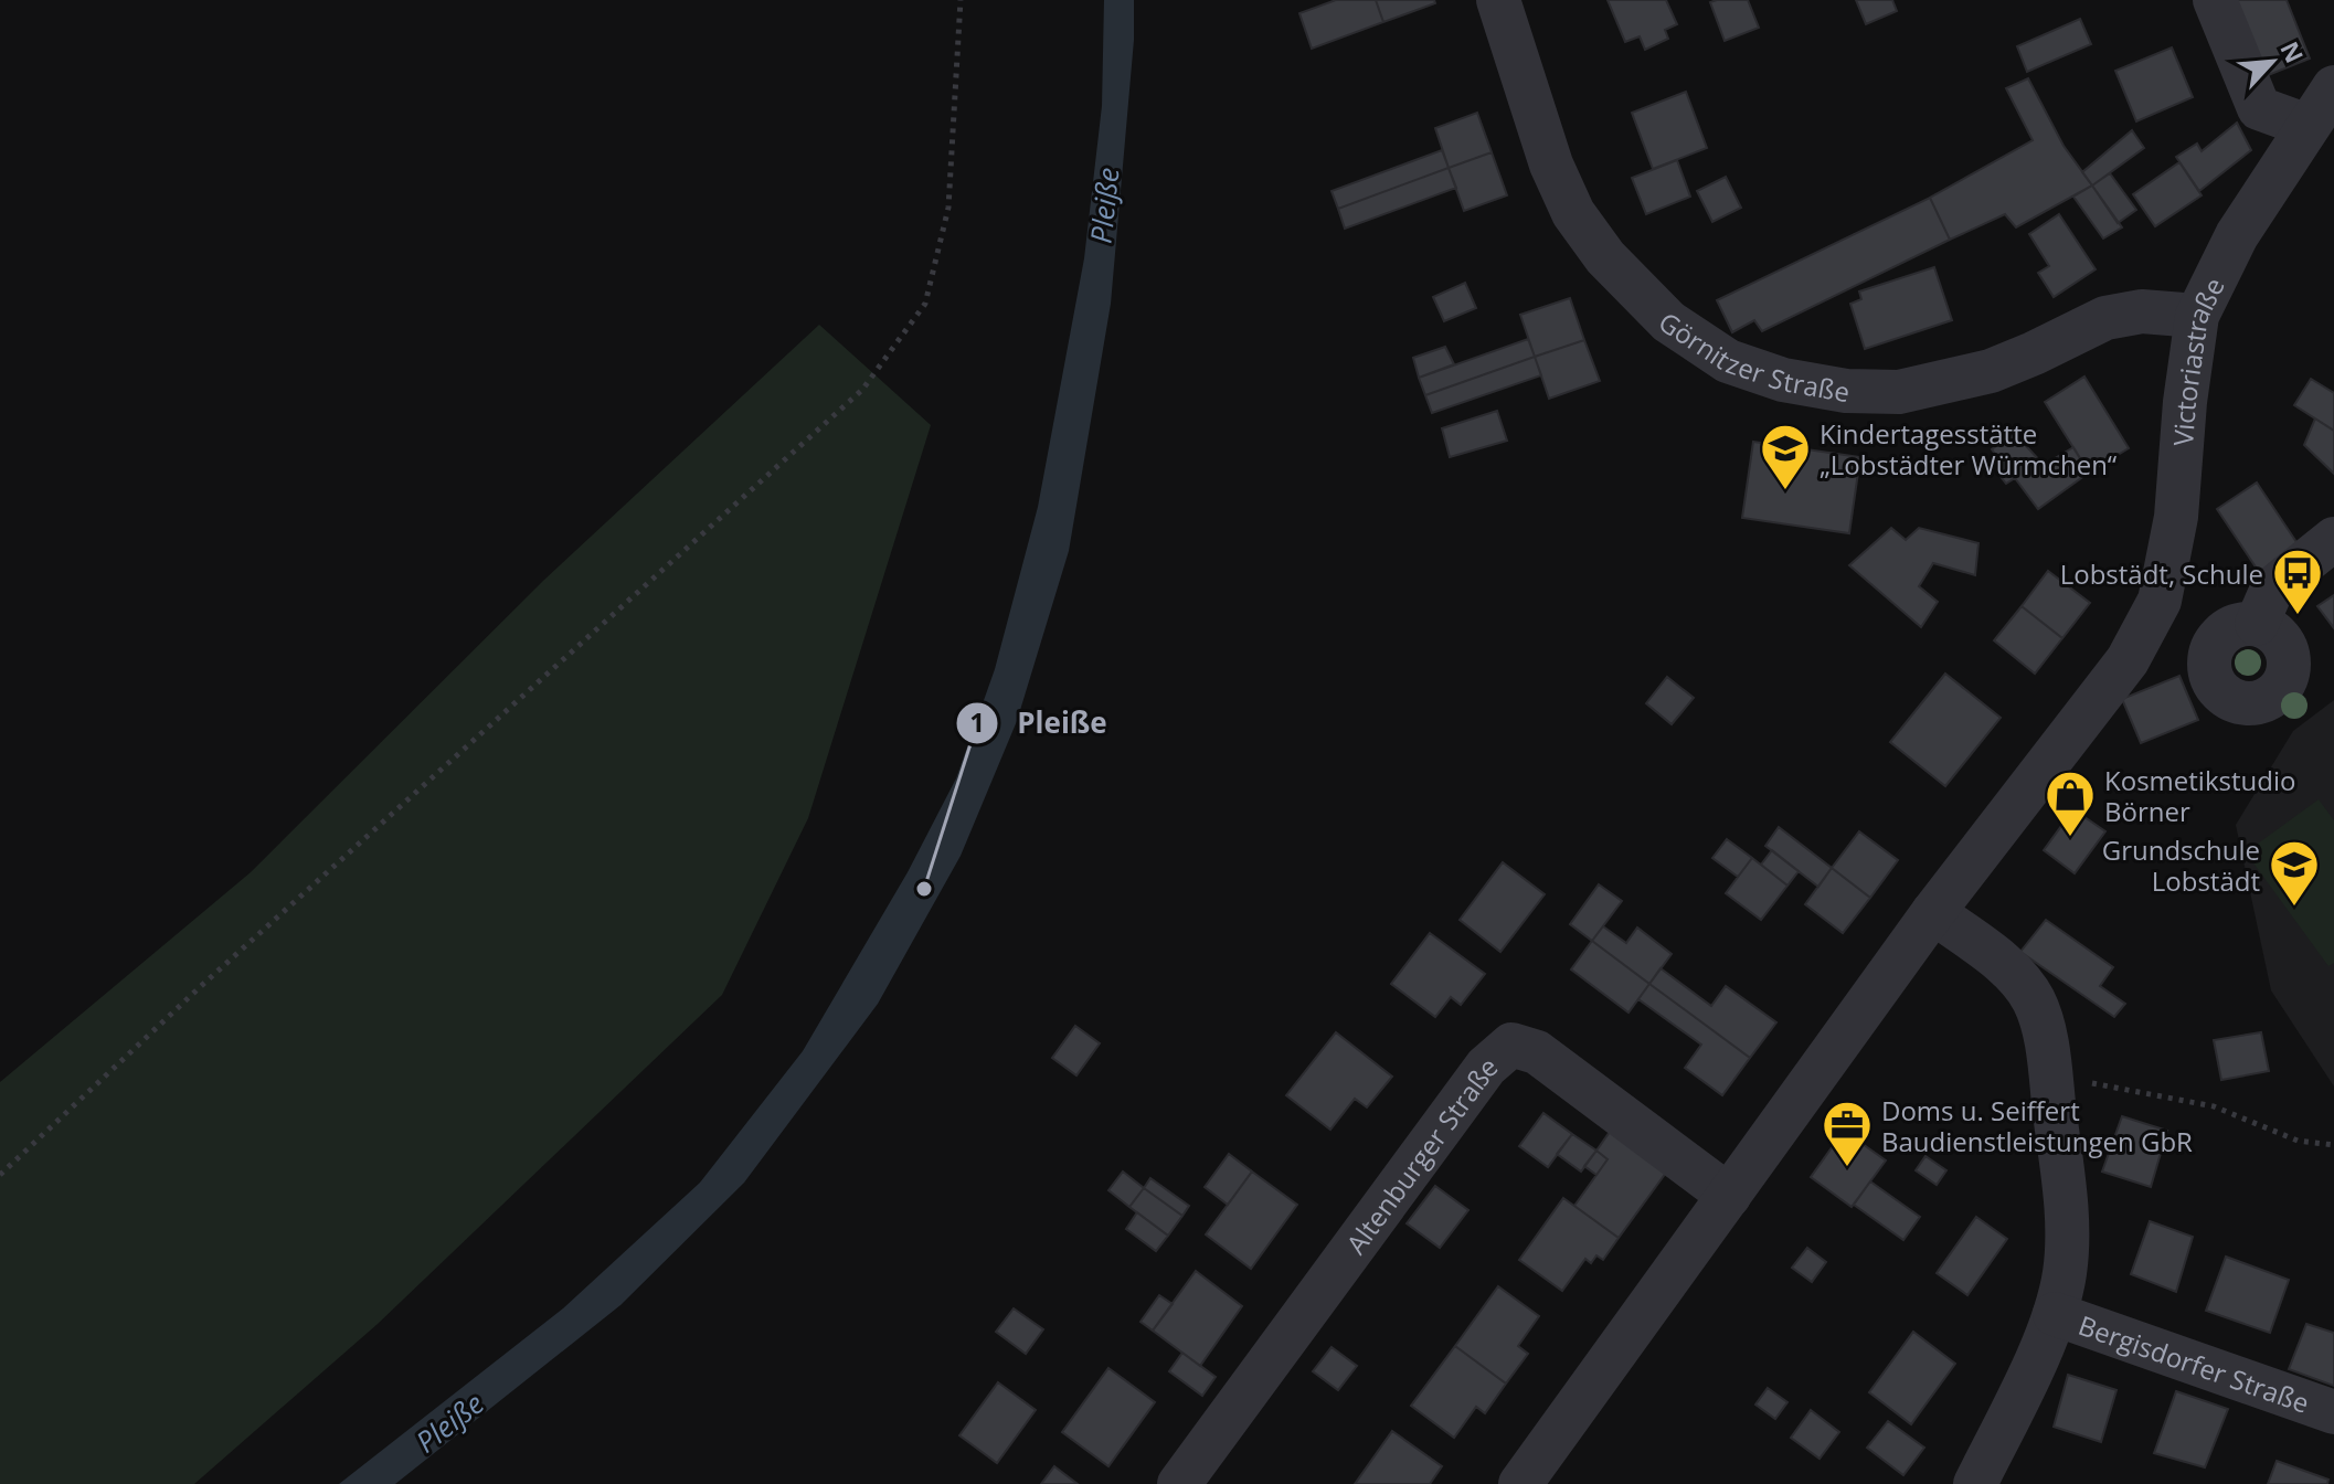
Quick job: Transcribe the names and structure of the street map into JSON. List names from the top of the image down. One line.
{"streets":{"street":["Görnitzer Straße","Victoriastraße","Altenburger Straße","Bergisdorfer Straße"]},"crossings":[["Görnitzer Straße","Victoriastraße"]],"water":["Pleiße"],"places":{"school or university":["Kindertagesstätte „Lobstädter Würmchen“","Grundschule Lobstädt"],"bus stop":["Lobstädt, Schule"],"shop":["Kosmetikstudio Börner"],"other":["Pleiße"],"office":["Doms u. Seiffert Baudienstleistungen GbR"]},"north":"top right"}
